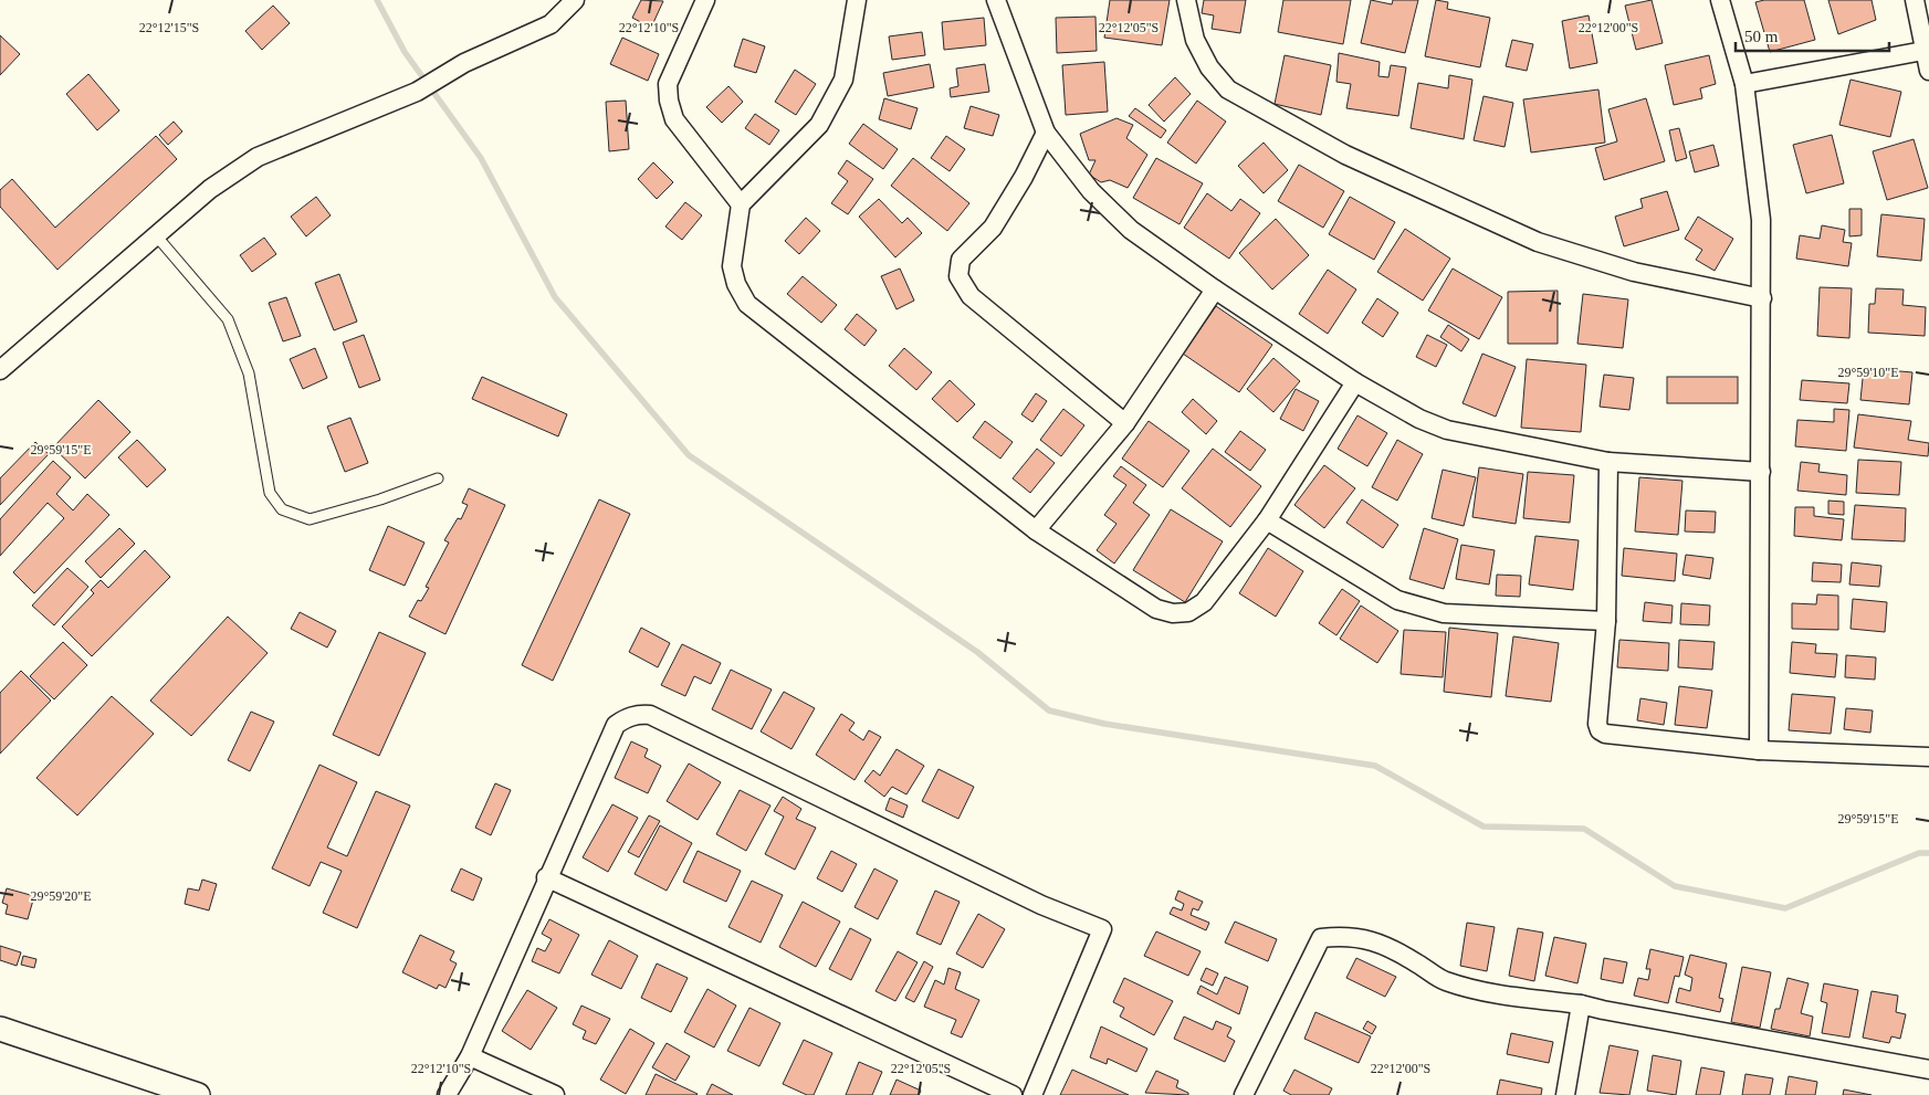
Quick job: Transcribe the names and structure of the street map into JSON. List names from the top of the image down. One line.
{"scale_bar":"50 m","coordinates":["22°12'15\"S","22°12'10\"S","22°12'05\"S","22°12'00\"S","29°59'10\"E","29°59'15\"E","29°59'20\"E"]}
